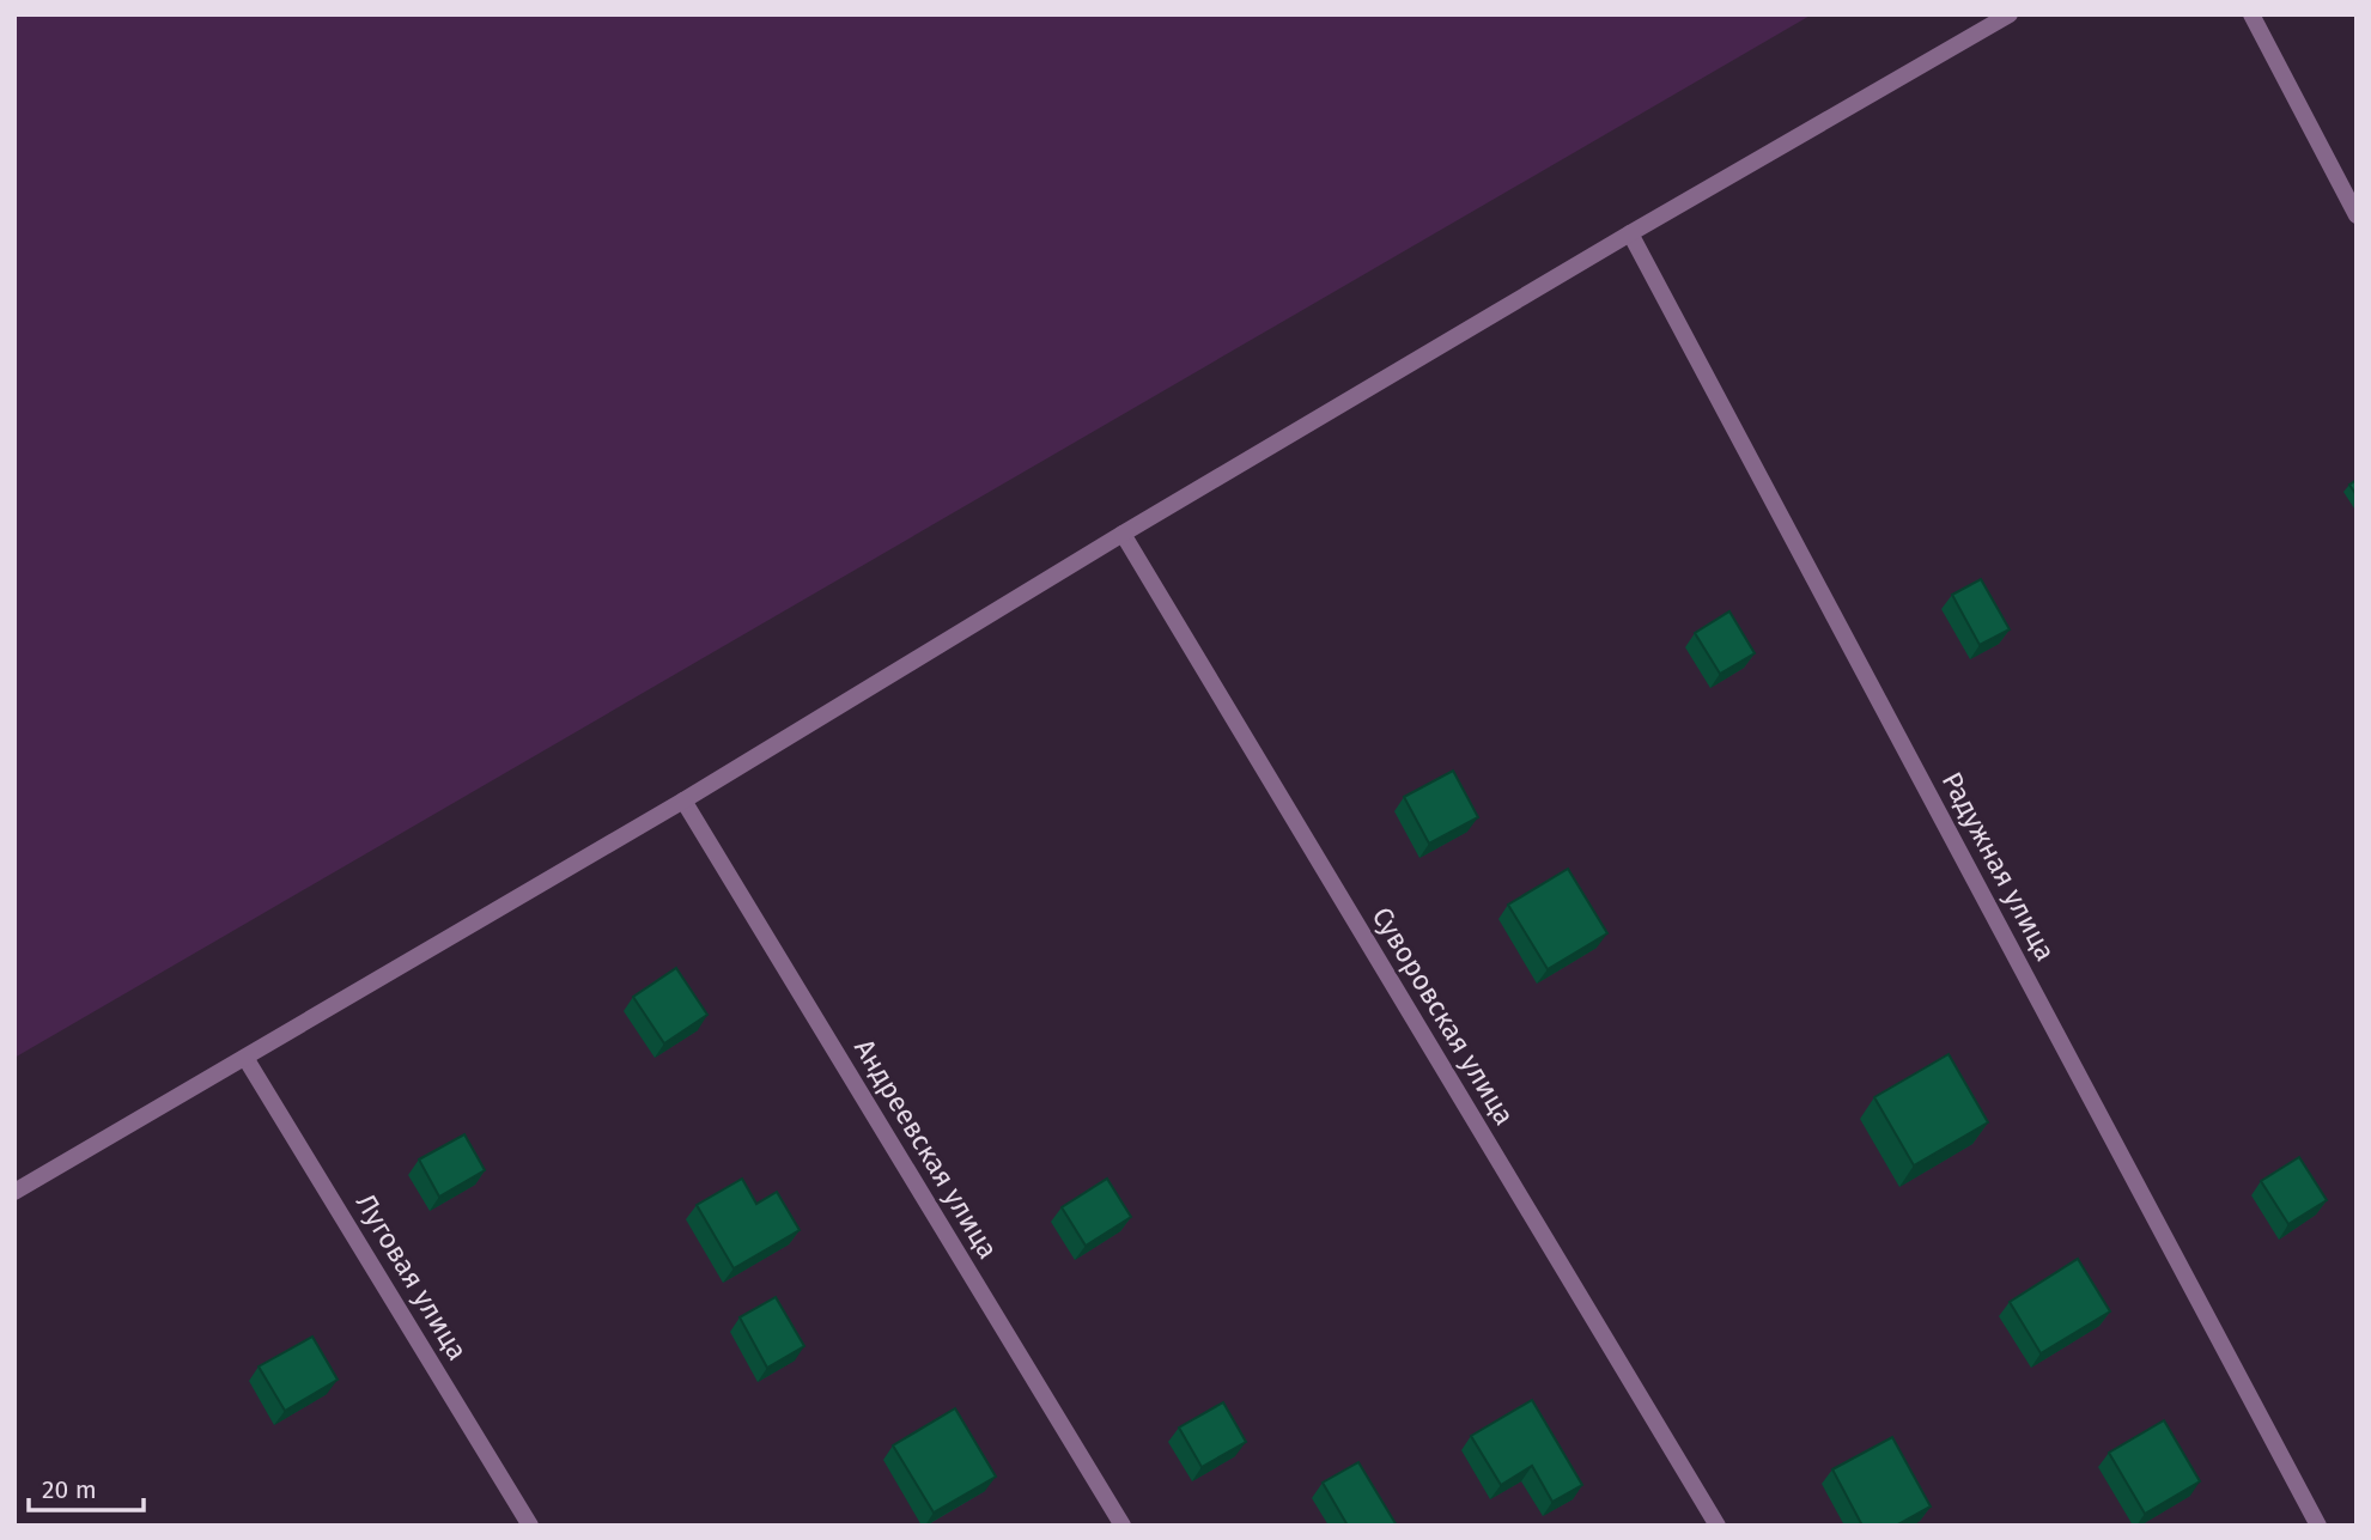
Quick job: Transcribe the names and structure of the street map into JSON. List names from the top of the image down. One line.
{"streets":{"street":["Радужная улица","Суворовская улица","Андреевская улица","Луговая улица"]},"scale_bar":"20 m"}
